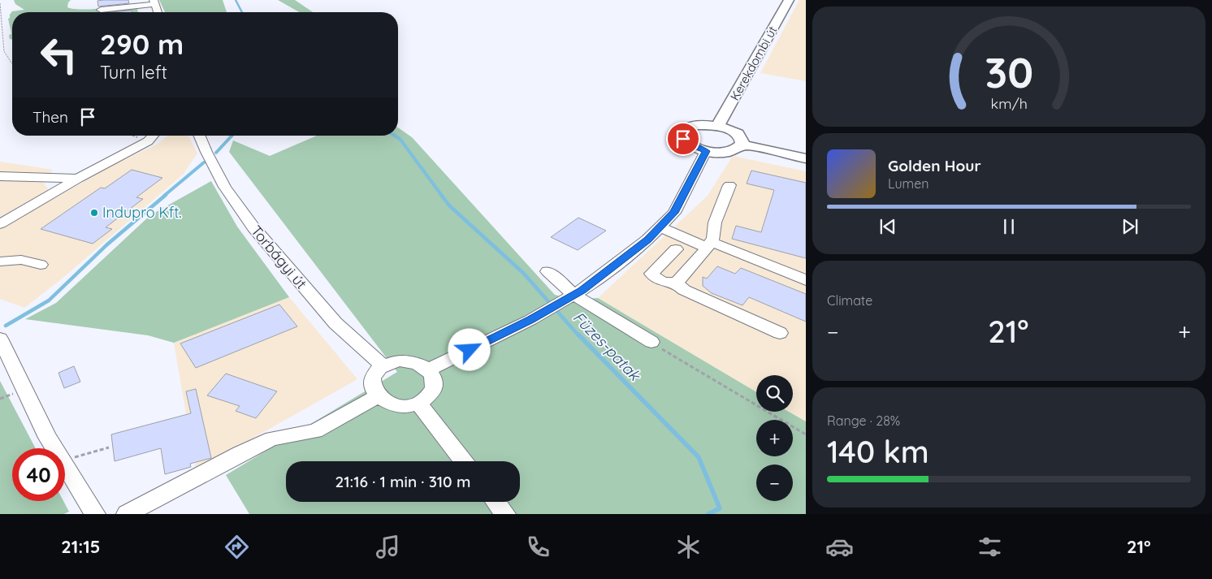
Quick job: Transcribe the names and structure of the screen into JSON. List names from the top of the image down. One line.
{"streets":{"main road":["Kerekdombi út"],"street":["Torbágyi út"]},"water":["Füzes-patak"],"places":["Indupro Kft."],"page":{"turn":["290 m","Turn left"],"then":"Then","song":["Golden Hour","Lumen"],"tile":["Climate",["Range · 28%","140 km"]],"heat":["−","21°","+"],"map_buttons":["+","−"],"limit":"40","trip":"21:16 · 1 min · 310 m","tabs":["21:15","21°"],"gauge":["30","km/h"]}}
